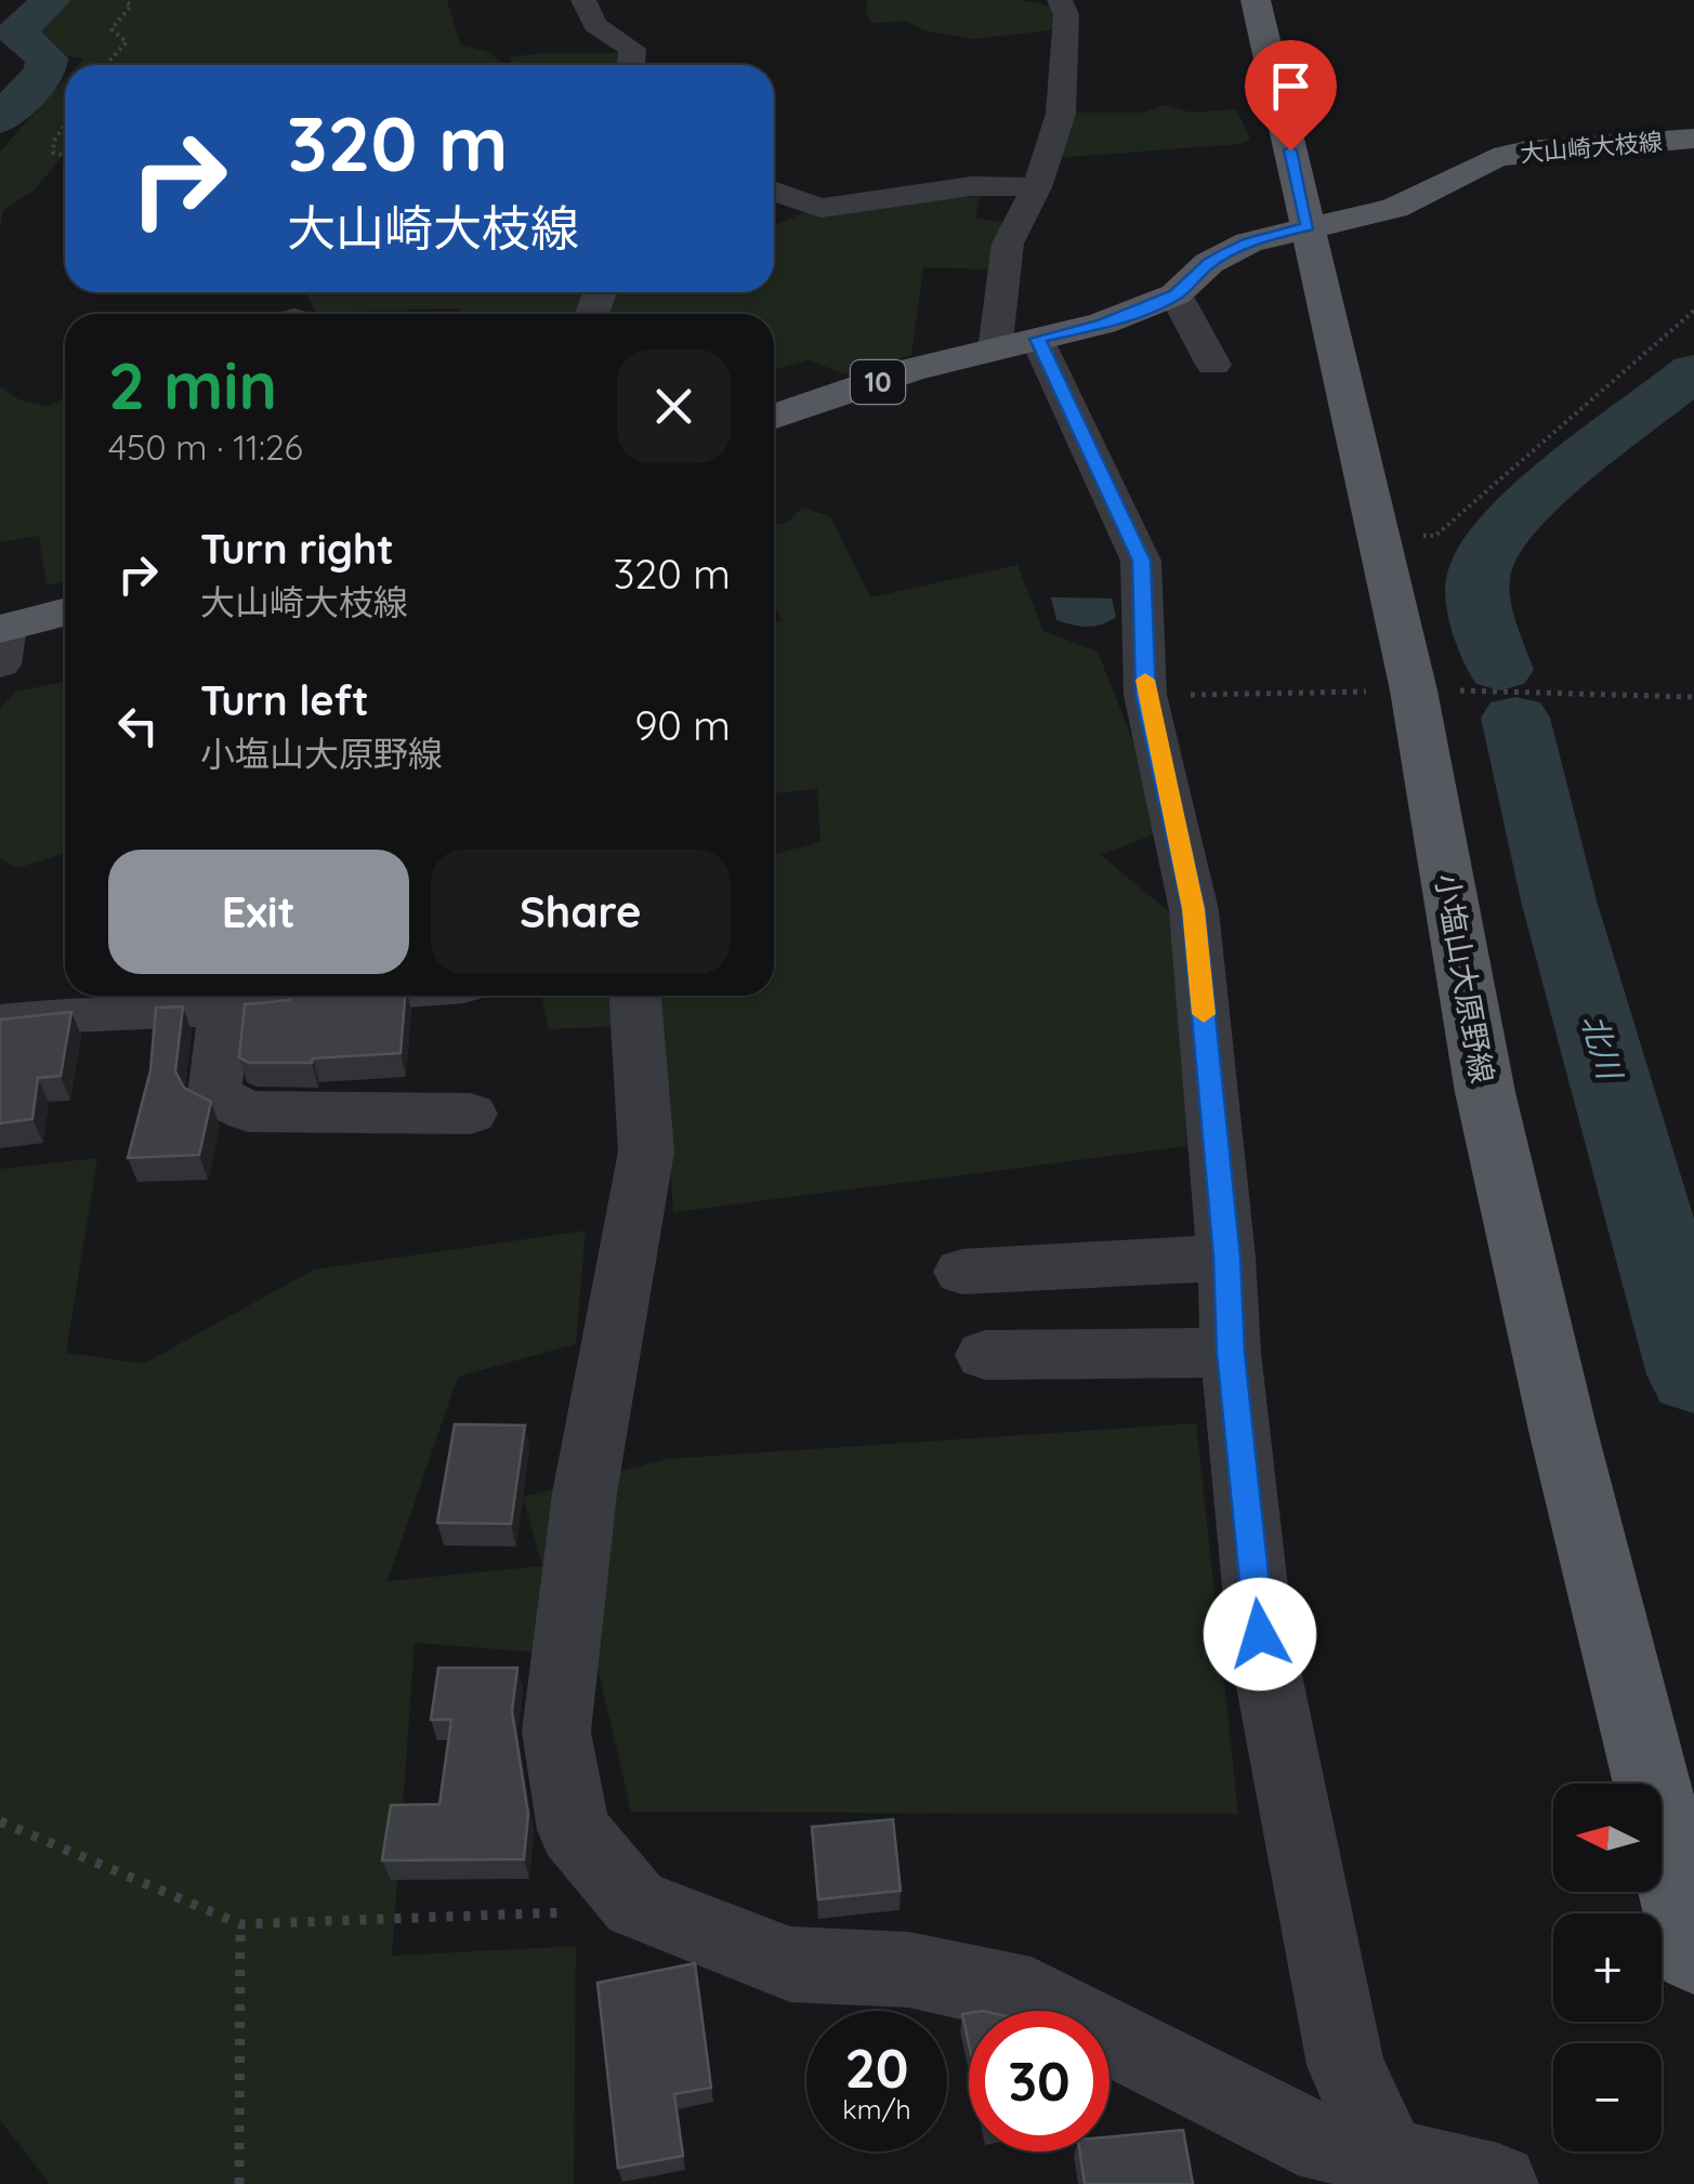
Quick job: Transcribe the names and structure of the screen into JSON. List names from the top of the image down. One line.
{"streets":{"main road":["大山崎大枝線","10","小塩山大原野線"]},"crossings":[["大山崎大枝線","小塩山大原野線"]],"water":["北川"],"north":"left","page":{"turn":["320 m","大山崎大枝線"],"heading":["2 min","450 m · 11:26"],"list":[{"name":"Turn right","note":"大山崎大枝線","value":"320 m"},{"name":"Turn left","note":"小塩山大原野線","value":"90 m"}],"buttons":["Exit","Share"],"map_buttons":["+","−"],"speed":"20 km/h","limit":"30"}}
